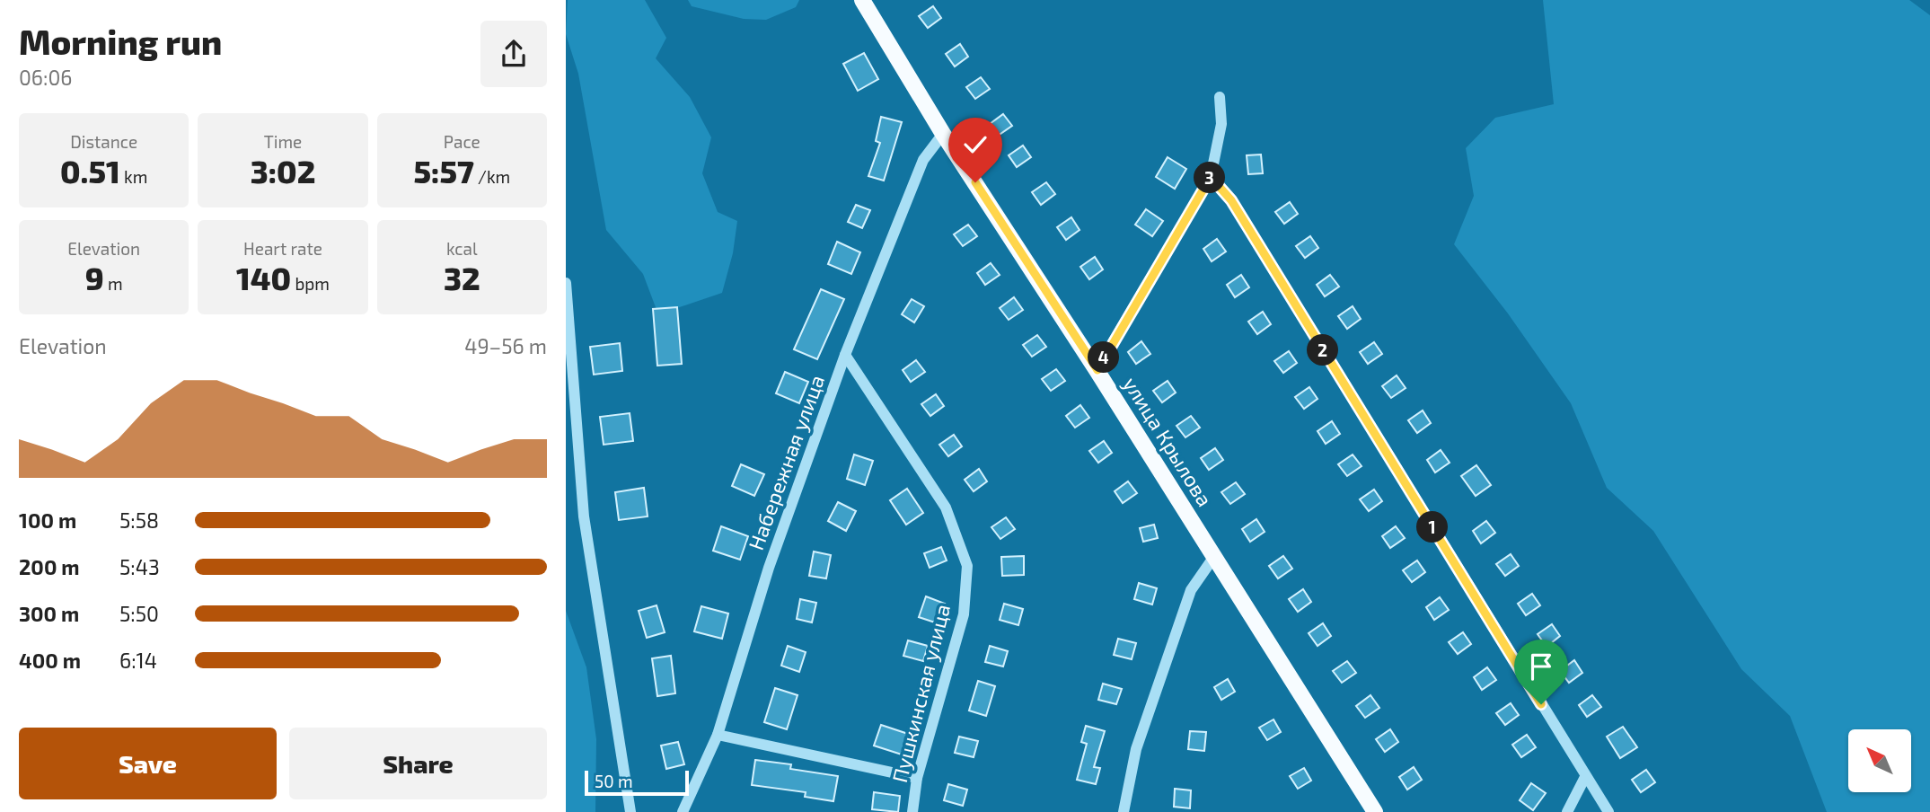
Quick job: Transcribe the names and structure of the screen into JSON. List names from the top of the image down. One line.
{"streets":{"main road":["улица Крылова"],"street":["Набережная улица","Пушкинская улица"]},"crossings":[["улица Крылова","Набережная улица"],["Набережная улица","Пушкинская улица"]],"scale_bar":"50 m","north":"top left","page":{"heading":["Morning run","06:06"],"stats":[["Distance","0.51 km"],["Time","3:02"],["Pace","5:57 /km"],["Elevation","9 m"],["Heart rate","140 bpm"],["kcal","32"]],"pins":["3","2","4","1"],"chart":["Elevation","49–56 m"],"list":[{"name":"100 m","note":"5:58"},{"name":"200 m","note":"5:43"},{"name":"300 m","note":"5:50"},{"name":"400 m","note":"6:14"}],"buttons":["Save","Share"],"scale":"50 m"}}
